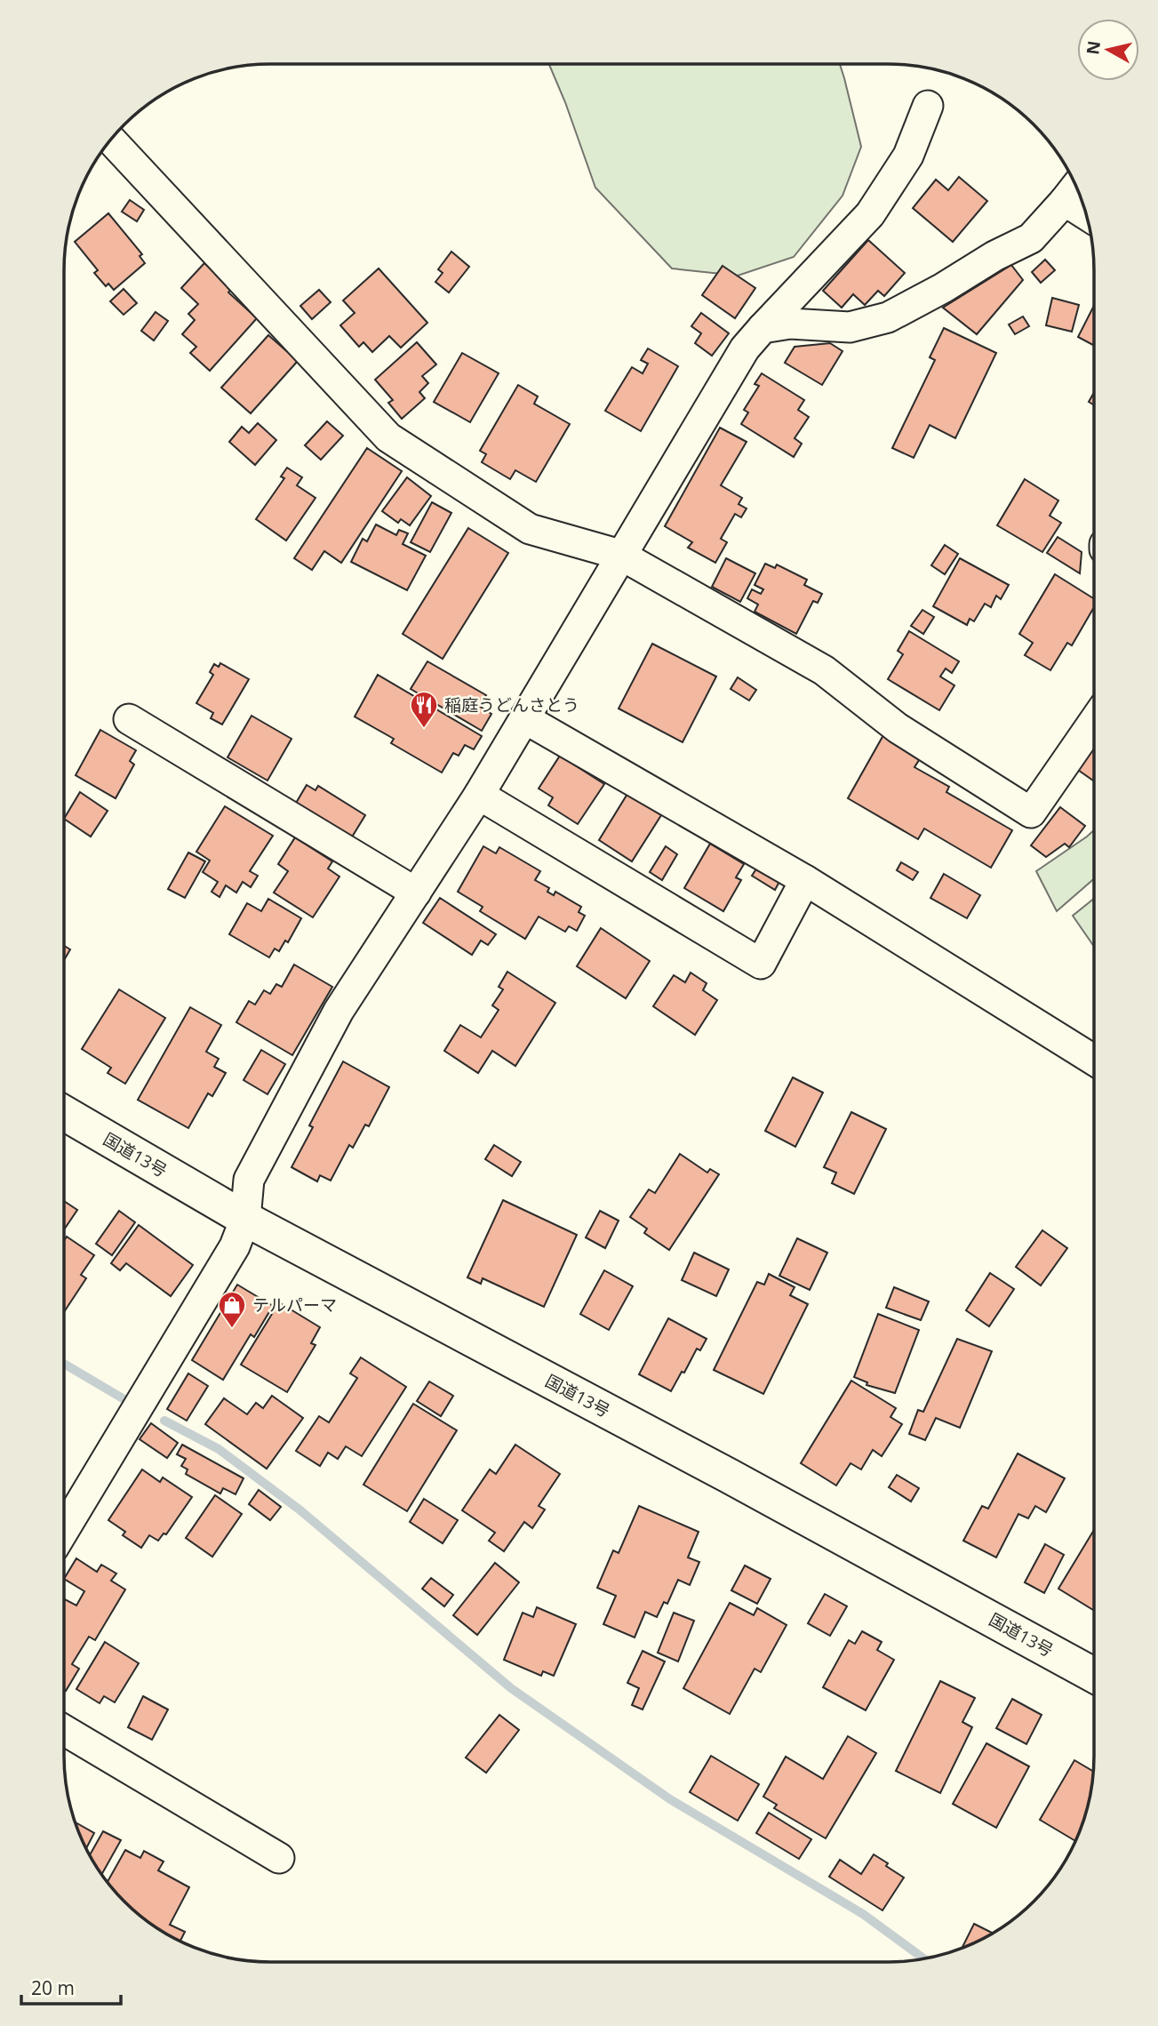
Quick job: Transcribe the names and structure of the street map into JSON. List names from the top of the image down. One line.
{"streets":{"highway":["国道13号"]},"places":{"restaurant":["稲庭うどんさとう"],"shop":["テルパーマ"]},"scale_bar":"20 m","north":"left"}
